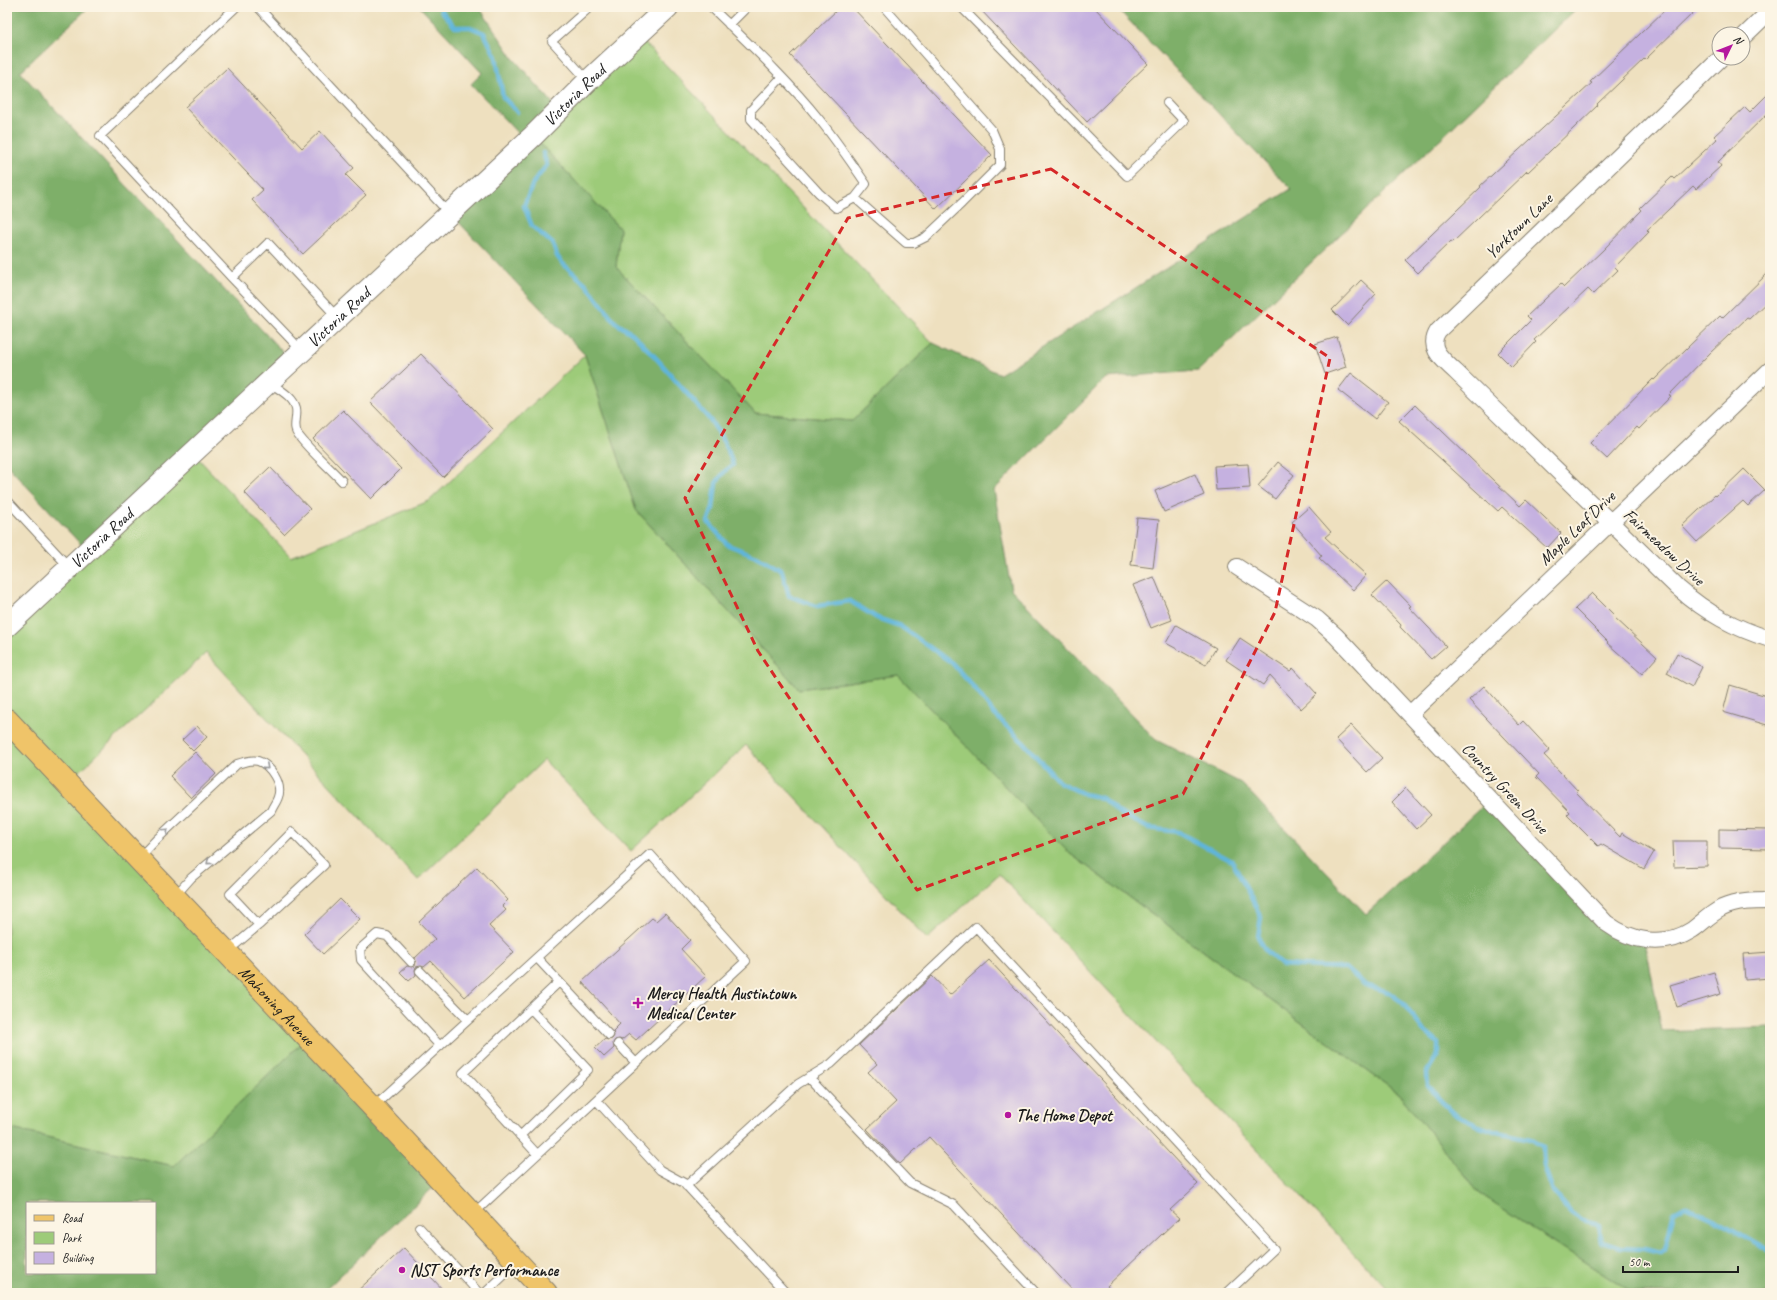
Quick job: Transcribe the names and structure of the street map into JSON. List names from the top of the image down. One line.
{"streets":{"main road":["Mahoning Avenue"],"street":["Victoria Road","Yorktown Lane","Maple Leaf Drive","Fairmeadow Drive","Country Green Drive"]},"crossings":[["Yorktown Lane","Fairmeadow Drive"],["Maple Leaf Drive","Fairmeadow Drive"],["Maple Leaf Drive","Country Green Drive"]],"places":{"health":["Mercy Health Austintown Medical Center"],"other":["The Home Depot","NST Sports Performance"]},"legend":["Road","Park","Building"],"scale_bar":"50 m","north":"top right"}
